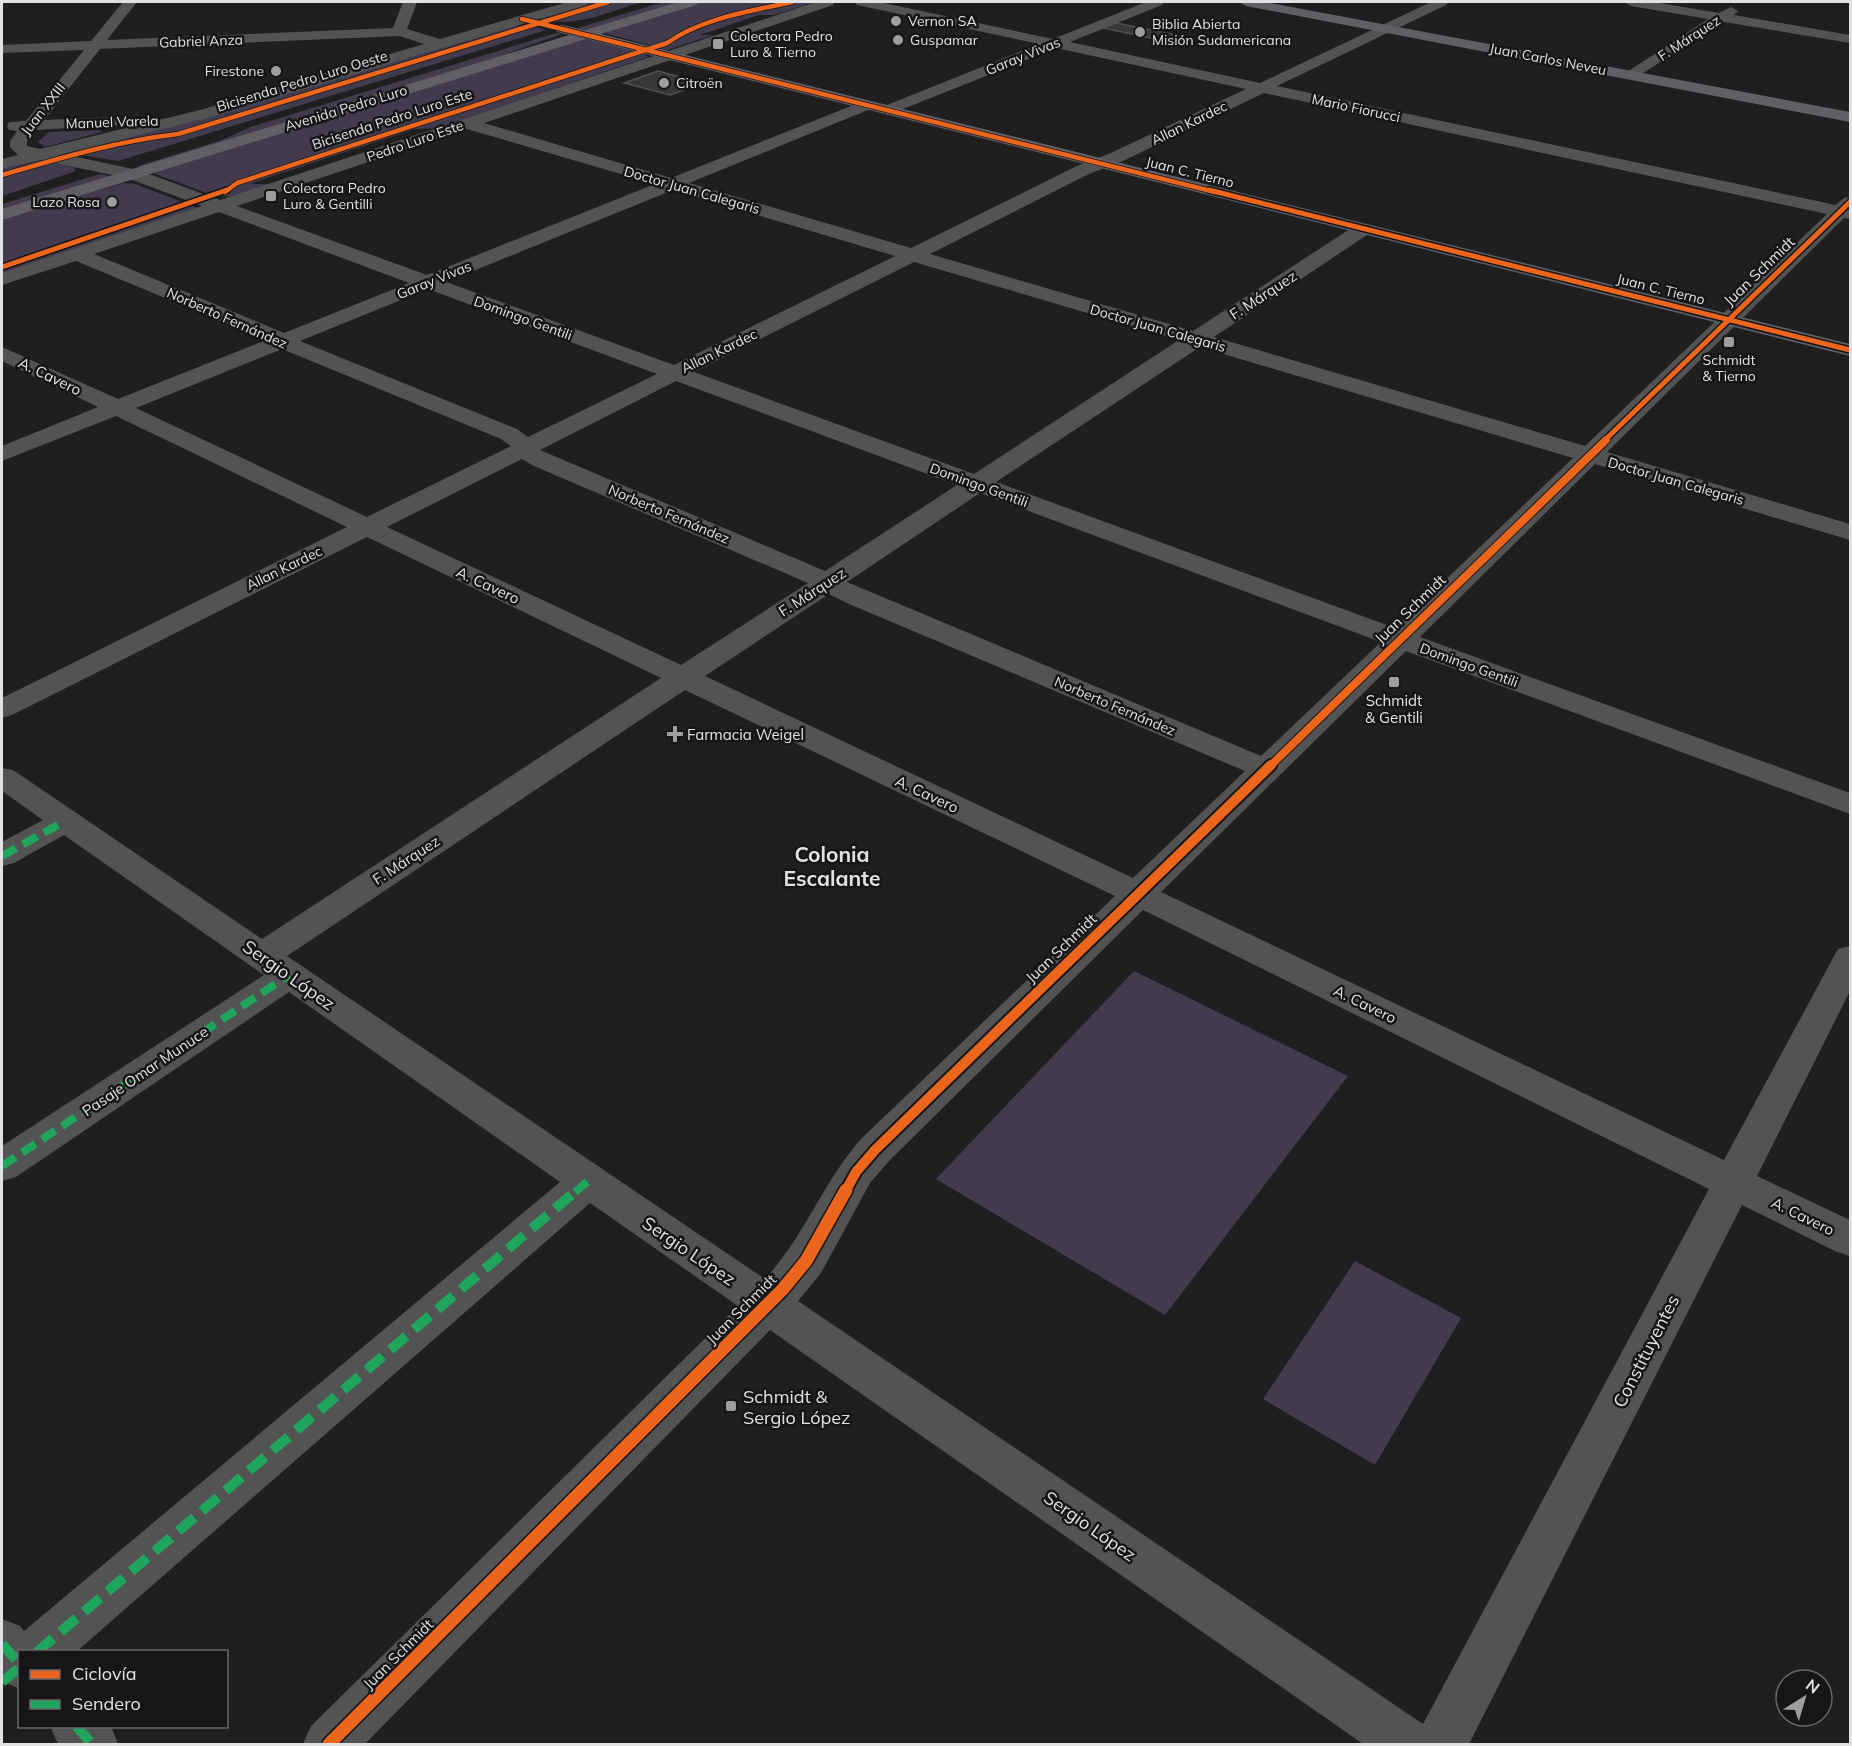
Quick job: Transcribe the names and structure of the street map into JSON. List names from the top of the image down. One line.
{"streets":{"main road":["Juan Carlos Neveu","Avenida Pedro Luro","Juan C. Tierno"],"street":["F. Márquez","Gabriel Anza","Garay Vivas","Mario Fiorucci","Juan XXIII","Manuel Varela","Allan Kardec","Pedro Luro Este","Doctor Juan Calegaris","Juan Schmidt","Norberto Fernández","Domingo Gentili","A. Cavero","Sergio López","Pasaje Omar Munuce","Constituyentes"],"cycle path":["Bicisenda Pedro Luro Oeste","Bicisenda Pedro Luro Este"]},"crossings":[["F. Márquez","Juan Carlos Neveu"],["F. Márquez","Juan C. Tierno"],["F. Márquez","Doctor Juan Calegaris"],["F. Márquez","Norberto Fernández"],["F. Márquez","Domingo Gentili"],["F. Márquez","A. Cavero"],["F. Márquez","Sergio López"],["F. Márquez","Pasaje Omar Munuce"],["Gabriel Anza","Juan XXIII"],["Garay Vivas","Mario Fiorucci"],["Garay Vivas","Juan C. Tierno"],["Garay Vivas","Doctor Juan Calegaris"],["Garay Vivas","Norberto Fernández"],["Garay Vivas","Domingo Gentili"],["Garay Vivas","A. Cavero"],["Juan Carlos Neveu","Allan Kardec"],["Avenida Pedro Luro","Juan XXIII"],["Avenida Pedro Luro","Juan C. Tierno"],["Avenida Pedro Luro","Domingo Gentili"],["Mario Fiorucci","Allan Kardec"],["Mario Fiorucci","Juan Schmidt"],["Juan XXIII","Manuel Varela"],["Juan XXIII","Domingo Gentili"],["Allan Kardec","Juan C. Tierno"],["Allan Kardec","Doctor Juan Calegaris"],["Allan Kardec","Norberto Fernández"],["Allan Kardec","Domingo Gentili"],["Allan Kardec","A. Cavero"],["Pedro Luro Este","Juan C. Tierno"],["Pedro Luro Este","Doctor Juan Calegaris"],["Pedro Luro Este","Norberto Fernández"],["Pedro Luro Este","Domingo Gentili"],["Juan C. Tierno","Juan Schmidt"],["Doctor Juan Calegaris","Juan Schmidt"],["Juan Schmidt","Norberto Fernández"],["Juan Schmidt","Domingo Gentili"],["Juan Schmidt","A. Cavero"],["Juan Schmidt","Sergio López"],["A. Cavero","Constituyentes"],["Sergio López","Pasaje Omar Munuce"]],"districts":["Colonia Escalante"],"places":{"other":["Vernon SA","Biblia Abierta Misión Sudamericana","Guspamar","Firestone","Citroën","Lazo Rosa"],"transit":["Colectora Pedro Luro & Tierno","Colectora Pedro Luro & Gentilli","Schmidt & Tierno","Schmidt & Gentili","Schmidt & Sergio López"],"health":["Farmacia Weigel"]},"legend":["Ciclovía","Sendero"],"north":"top right"}
